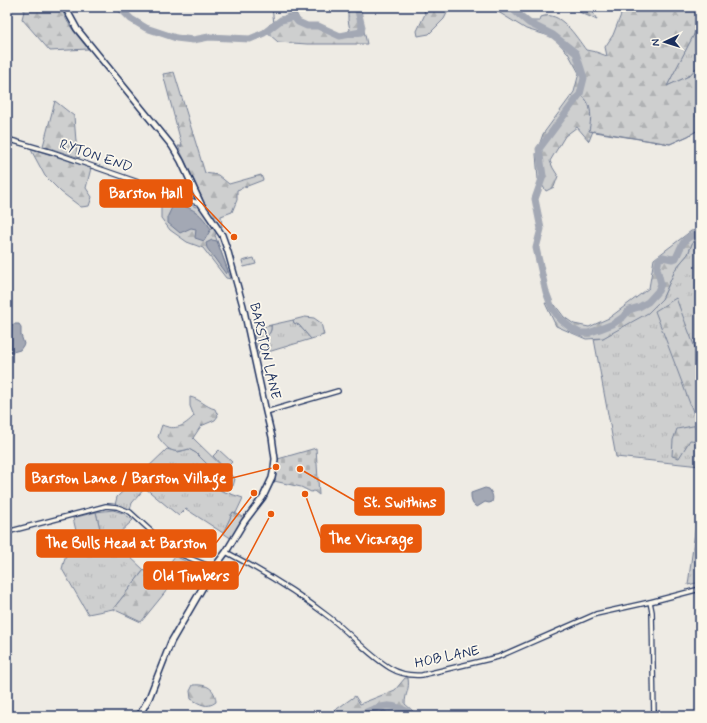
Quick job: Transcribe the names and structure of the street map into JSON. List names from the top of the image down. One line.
{"streets":{"street":["RYTON END","BARSTON LANE","HOB LANE"]},"crossings":[["RYTON END","BARSTON LANE"],["BARSTON LANE","HOB LANE"]],"places":["Barston Hall","Barston Lane / Barston Village","St. Swithins","The Bulls Head at Barston","The Vicarage","Old Timbers"],"north":"left"}
